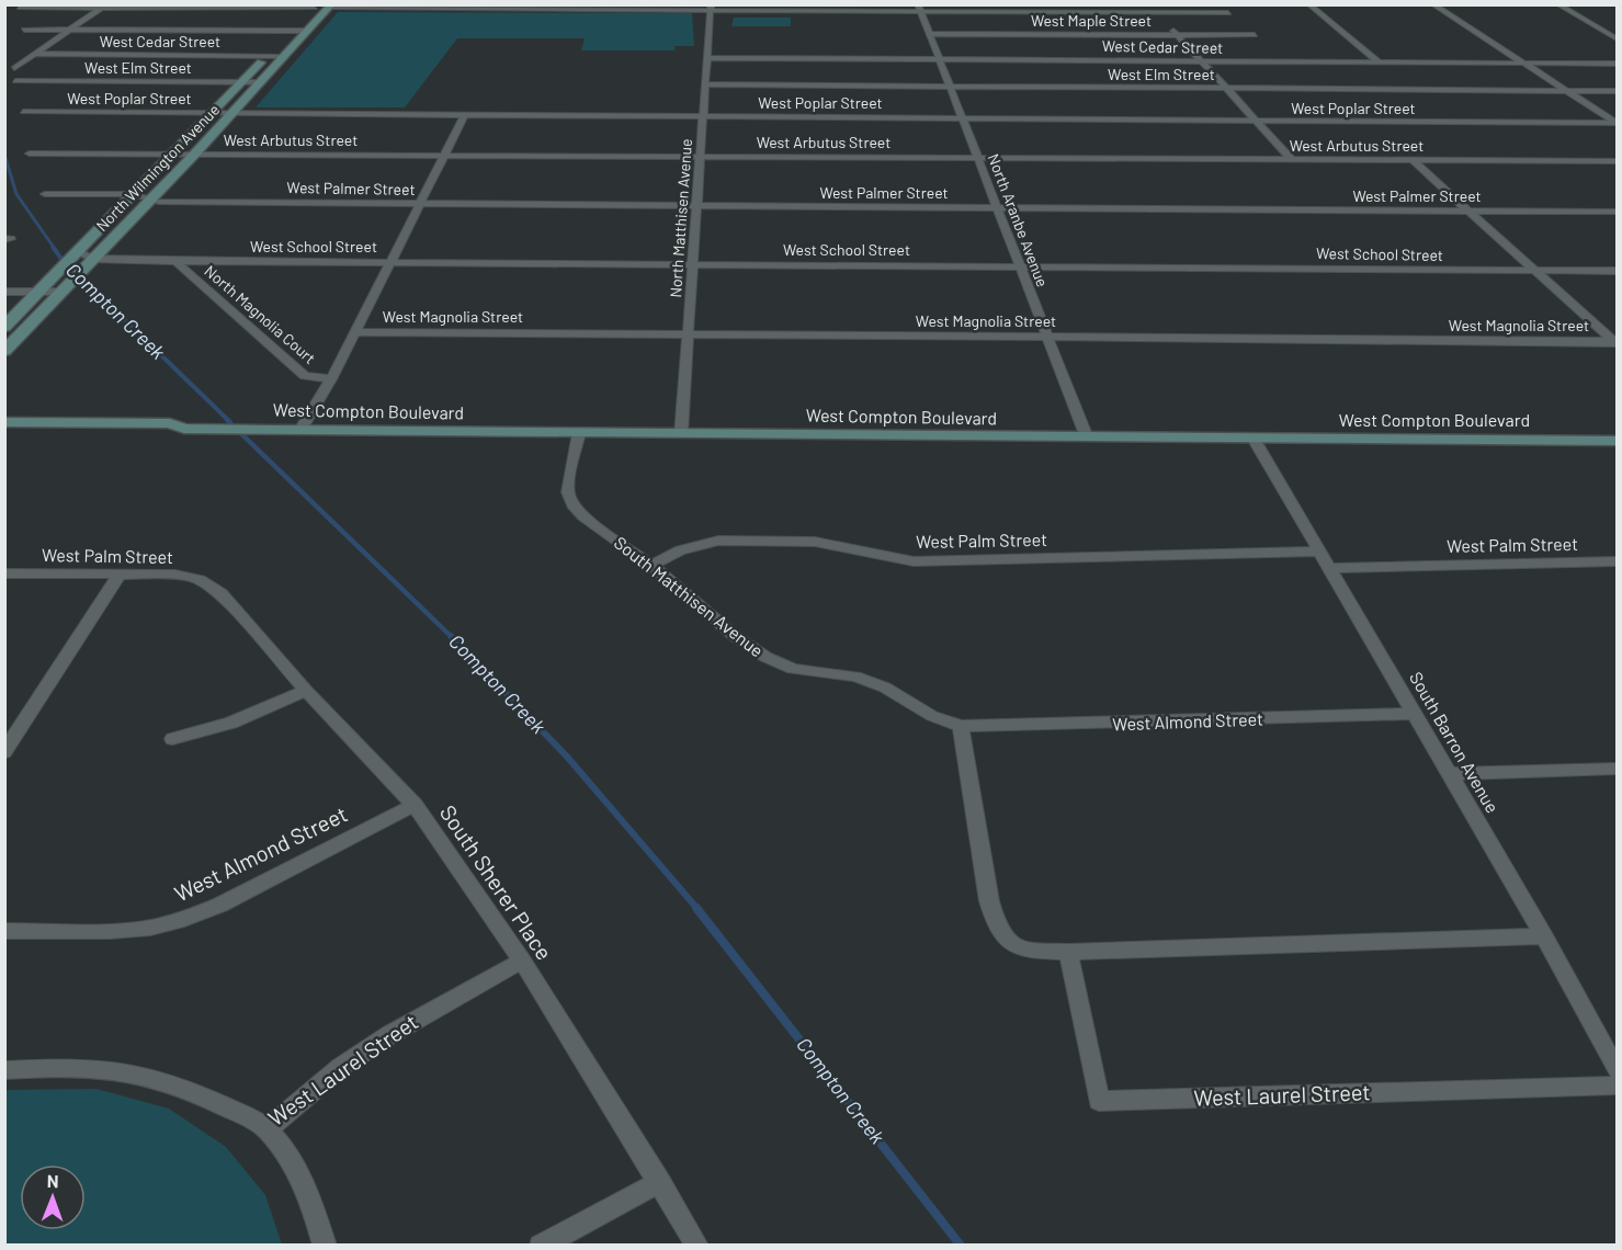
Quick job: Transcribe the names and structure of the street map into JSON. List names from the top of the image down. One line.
{"streets":{"main road":["North Wilmington Avenue","West Compton Boulevard"],"street":["West Maple Street","West Cedar Street","West Elm Street","West Poplar Street","West Arbutus Street","West Palmer Street","North Matthisen Avenue","North Aranbe Avenue","West School Street","North Magnolia Court","West Magnolia Street","West Palm Street","South Matthisen Avenue","West Almond Street","South Barron Avenue","South Sherer Place","West Laurel Street"]},"crossings":[["West Maple Street","North Aranbe Avenue"],["West Cedar Street","North Wilmington Avenue"],["West Cedar Street","North Matthisen Avenue"],["West Cedar Street","North Aranbe Avenue"],["West Elm Street","North Wilmington Avenue"],["West Elm Street","North Matthisen Avenue"],["West Elm Street","North Aranbe Avenue"],["West Poplar Street","North Wilmington Avenue"],["West Poplar Street","North Matthisen Avenue"],["West Poplar Street","North Aranbe Avenue"],["West Arbutus Street","North Wilmington Avenue"],["West Arbutus Street","North Matthisen Avenue"],["West Arbutus Street","North Aranbe Avenue"],["North Wilmington Avenue","West Palmer Street"],["North Wilmington Avenue","West School Street"],["West Palmer Street","North Matthisen Avenue"],["West Palmer Street","North Aranbe Avenue"],["North Matthisen Avenue","West School Street"],["North Matthisen Avenue","West Magnolia Street"],["North Matthisen Avenue","West Compton Boulevard"],["North Aranbe Avenue","West School Street"],["North Aranbe Avenue","West Magnolia Street"],["North Aranbe Avenue","West Compton Boulevard"],["West School Street","North Magnolia Court"],["West Compton Boulevard","South Matthisen Avenue"],["West Compton Boulevard","South Barron Avenue"],["West Palm Street","South Matthisen Avenue"],["West Palm Street","South Barron Avenue"],["West Palm Street","South Sherer Place"],["South Matthisen Avenue","West Almond Street"],["West Almond Street","South Barron Avenue"],["West Almond Street","South Sherer Place"],["South Sherer Place","West Laurel Street"]],"water":["Compton Creek"],"north":"top"}
